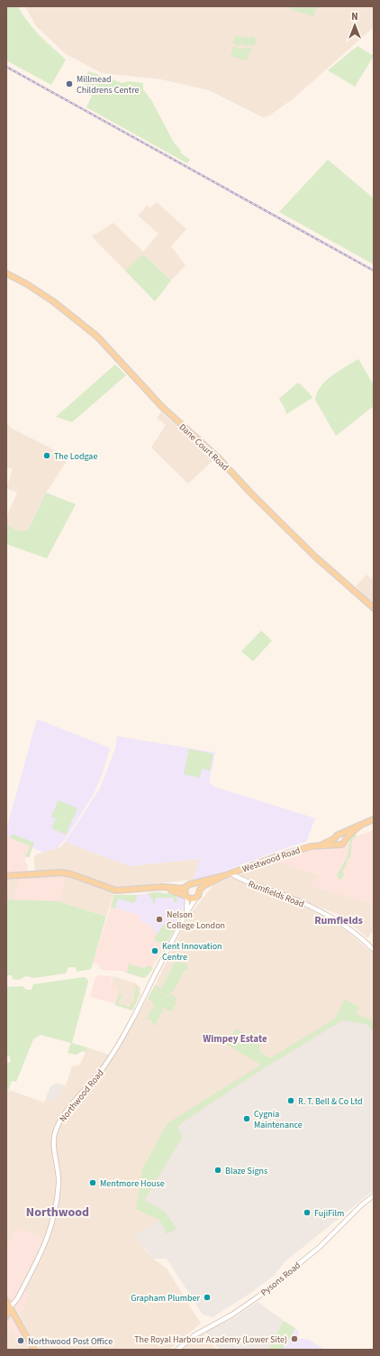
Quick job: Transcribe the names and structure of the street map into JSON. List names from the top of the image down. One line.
{"streets":{"main road":["Dane Court Road","Westwood Road"],"street":["Rumfields Road","Northwood Road","Pysons Road"]},"crossings":[["Westwood Road","Rumfields Road"],["Westwood Road","Northwood Road"]],"districts":["Rumfields","Wimpey Estate","Northwood"],"places":["Millmead Childrens Centre","The Lodgae","Nelson College London","Kent Innovation Centre","R. T. Bell & Co Ltd","Cygnia Maintenance","Blaze Signs","Mentmore House","FujiFilm","Grapham Plumber","The Royal Harbour Academy (Lower Site)","Northwood Post Office"],"north":"top"}
